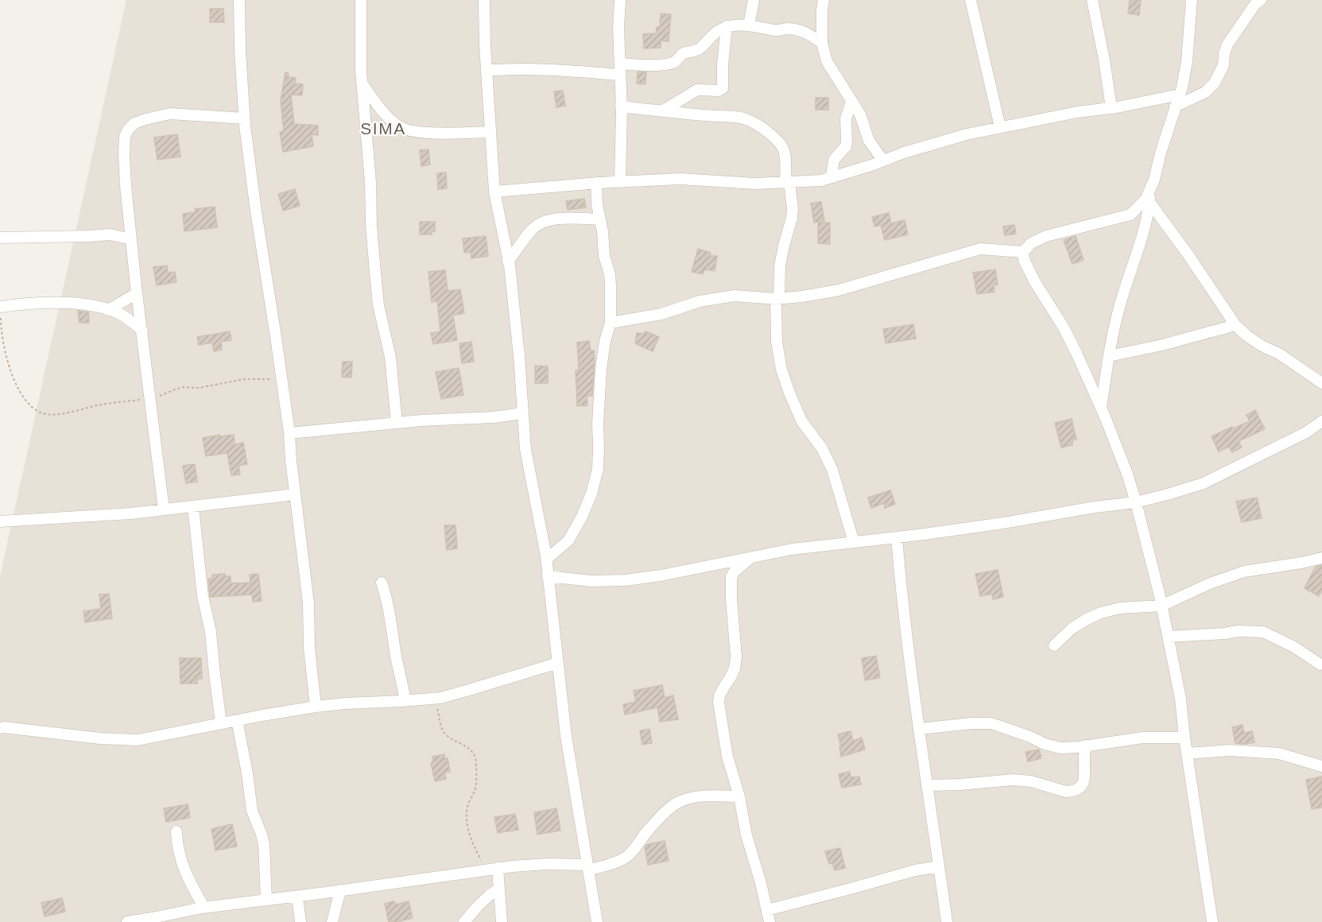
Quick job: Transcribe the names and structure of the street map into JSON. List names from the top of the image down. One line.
{"districts":["SIMA"]}
